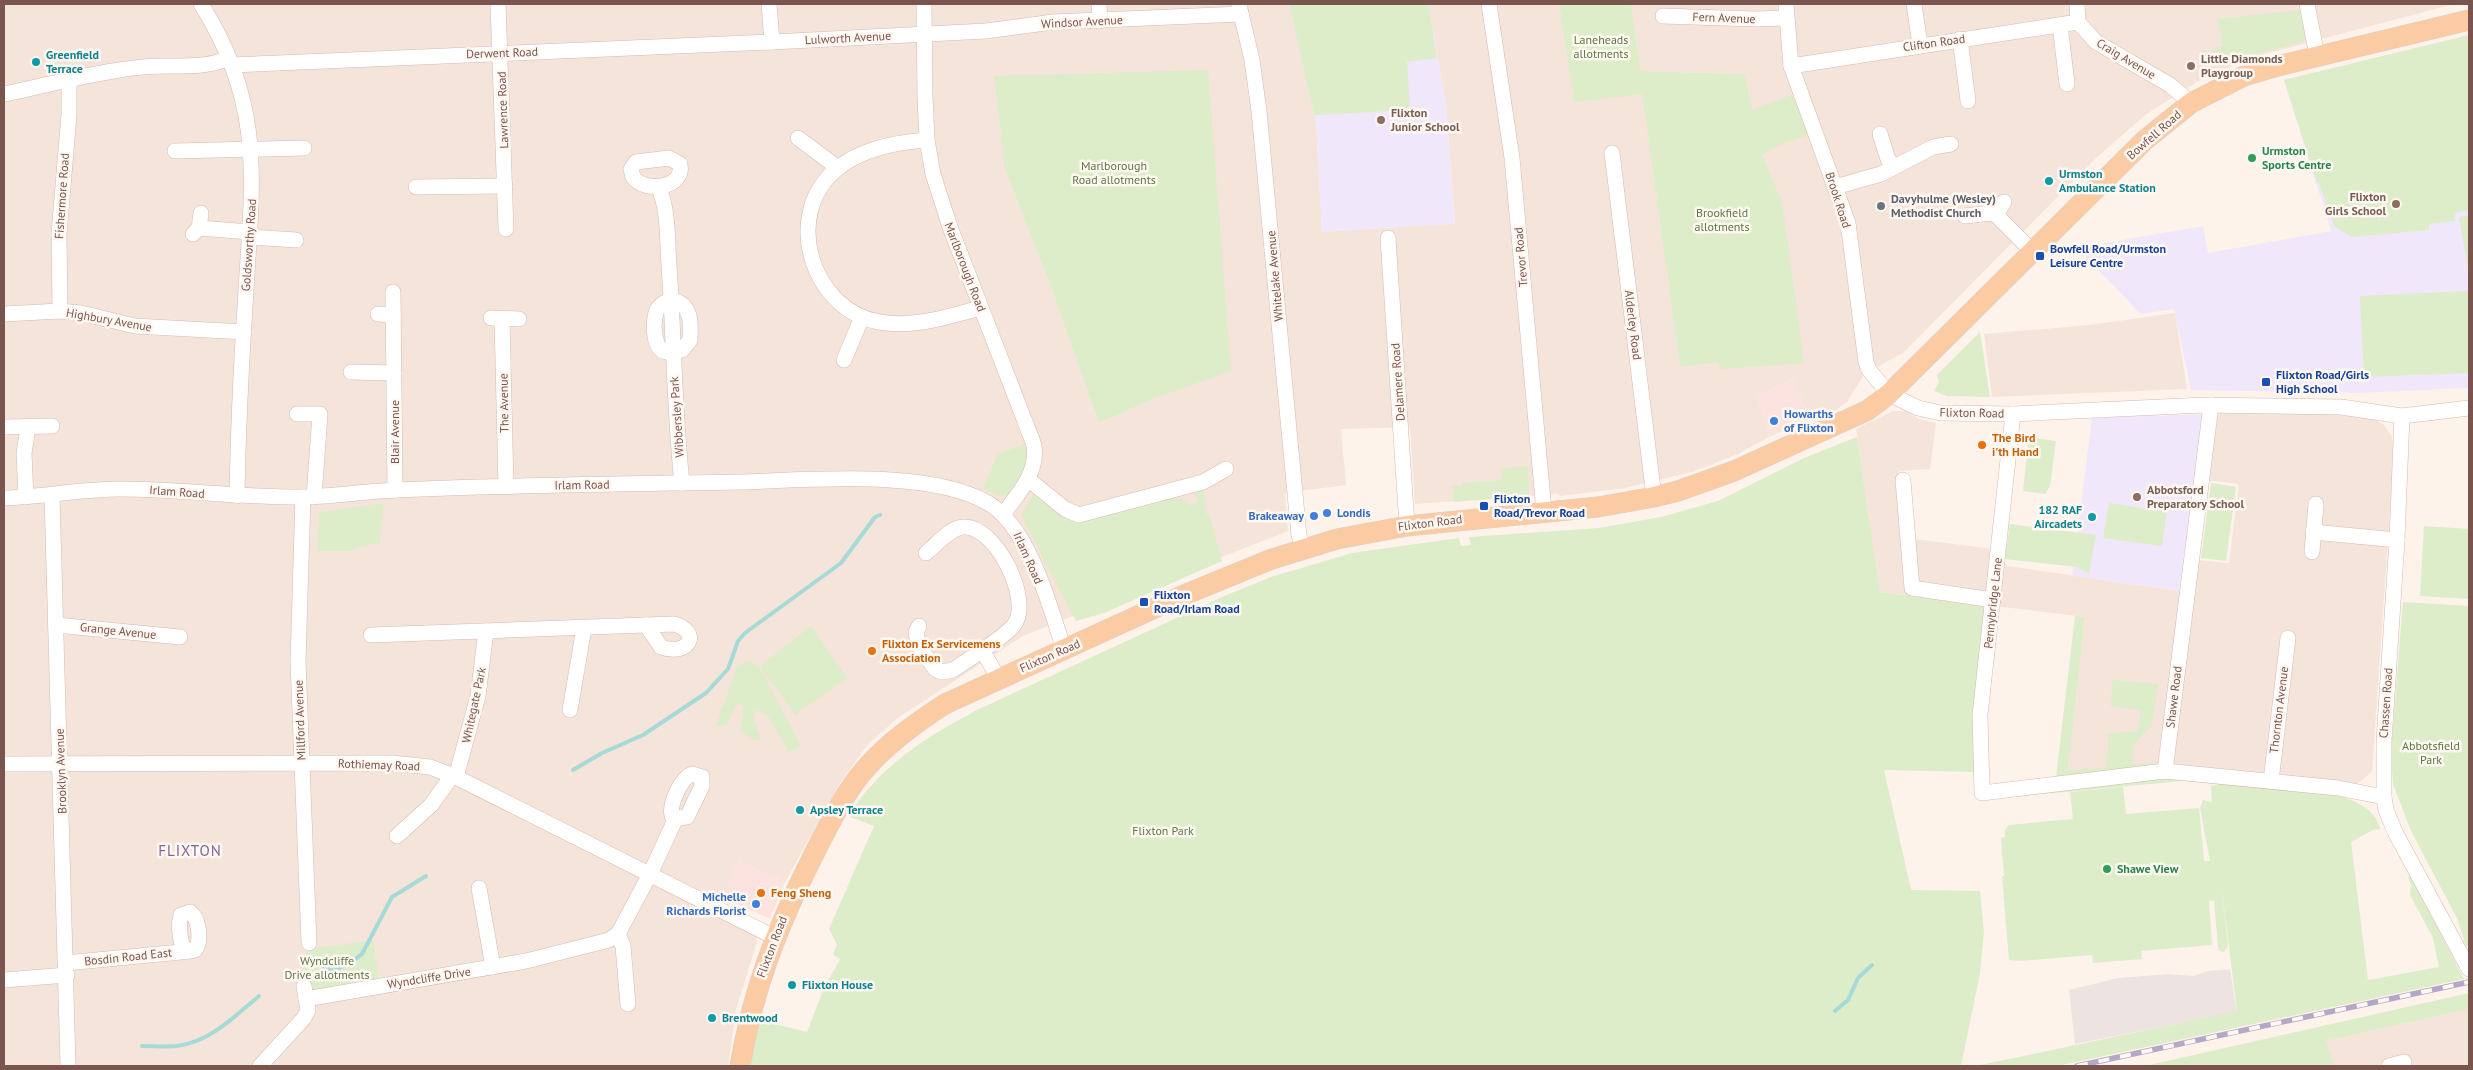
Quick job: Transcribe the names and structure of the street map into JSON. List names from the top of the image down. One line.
{"streets":{"main road":["Bowfell Road","Flixton Road"],"street":["Fern Avenue","Windsor Avenue","Lulworth Avenue","Clifton Road","Derwent Road","Craig Avenue","Lawrence Road","Fishermore Road","Brook Road","Goldsworthy Road","Trevor Road","Marlborough Road","Whitelake Avenue","Highbury Avenue","Alderley Road","Delamere Road","The Avenue","Wibbersley Park","Blair Avenue","Irlam Road","Pennybridge Lane","Grange Avenue","Shawe Road","Chassen Road","Whitegate Park","Thornton Avenue","Millford Avenue","Rothiemay Road","Brooklyn Avenue","Bosdin Road East","Wyndcliffe Drive"]},"crossings":[["Fern Avenue","Brook Road"],["Windsor Avenue","Lulworth Avenue"],["Windsor Avenue","Marlborough Road"],["Windsor Avenue","Whitelake Avenue"],["Lulworth Avenue","Derwent Road"],["Lulworth Avenue","Marlborough Road"],["Clifton Road","Craig Avenue"],["Clifton Road","Brook Road"],["Derwent Road","Lawrence Road"],["Derwent Road","Fishermore Road"],["Derwent Road","Goldsworthy Road"],["Craig Avenue","Bowfell Road"],["Bowfell Road","Brook Road"],["Bowfell Road","Flixton Road"],["Fishermore Road","Highbury Avenue"],["Brook Road","Flixton Road"],["Goldsworthy Road","Highbury Avenue"],["Goldsworthy Road","Irlam Road"],["Trevor Road","Flixton Road"],["Marlborough Road","Irlam Road"],["Whitelake Avenue","Flixton Road"],["Alderley Road","Flixton Road"],["Delamere Road","Flixton Road"],["The Avenue","Irlam Road"],["Flixton Road","Irlam Road"],["Flixton Road","Pennybridge Lane"],["Flixton Road","Shawe Road"],["Flixton Road","Chassen Road"],["Flixton Road","Rothiemay Road"],["Wibbersley Park","Irlam Road"],["Blair Avenue","Irlam Road"],["Irlam Road","Millford Avenue"],["Irlam Road","Brooklyn Avenue"],["Pennybridge Lane","Shawe Road"],["Grange Avenue","Brooklyn Avenue"],["Whitegate Park","Rothiemay Road"],["Millford Avenue","Rothiemay Road"],["Rothiemay Road","Brooklyn Avenue"],["Brooklyn Avenue","Bosdin Road East"]],"districts":["FLIXTON"],"parks":["Laneheads allotments","Marlborough Road allotments","Brookfield allotments","Abbotsfield Park","Flixton Park","Wyndcliffe Drive allotments"],"places":{"other":["Greenfield Terrace","Little Diamonds Playgroup","Flixton Junior School","Urmston Sports Centre","Urmston Ambulance Station","Flixton Girls School","Davyhulme (Wesley) Methodist Church","Howarths of Flixton","The Bird i'th Hand","Abbotsford Preparatory School","Londis","Brakeaway","182 RAF Aircadets","Flixton Ex Servicemens Association","Apsley Terrace","Shawe View","Feng Sheng","Michelle Richards Florist","Flixton House","Brentwood"],"transit":["Bowfell Road/Urmston Leisure Centre","Flixton Road/Girls High School","Flixton Road/Trevor Road","Flixton Road/Irlam Road"]}}
